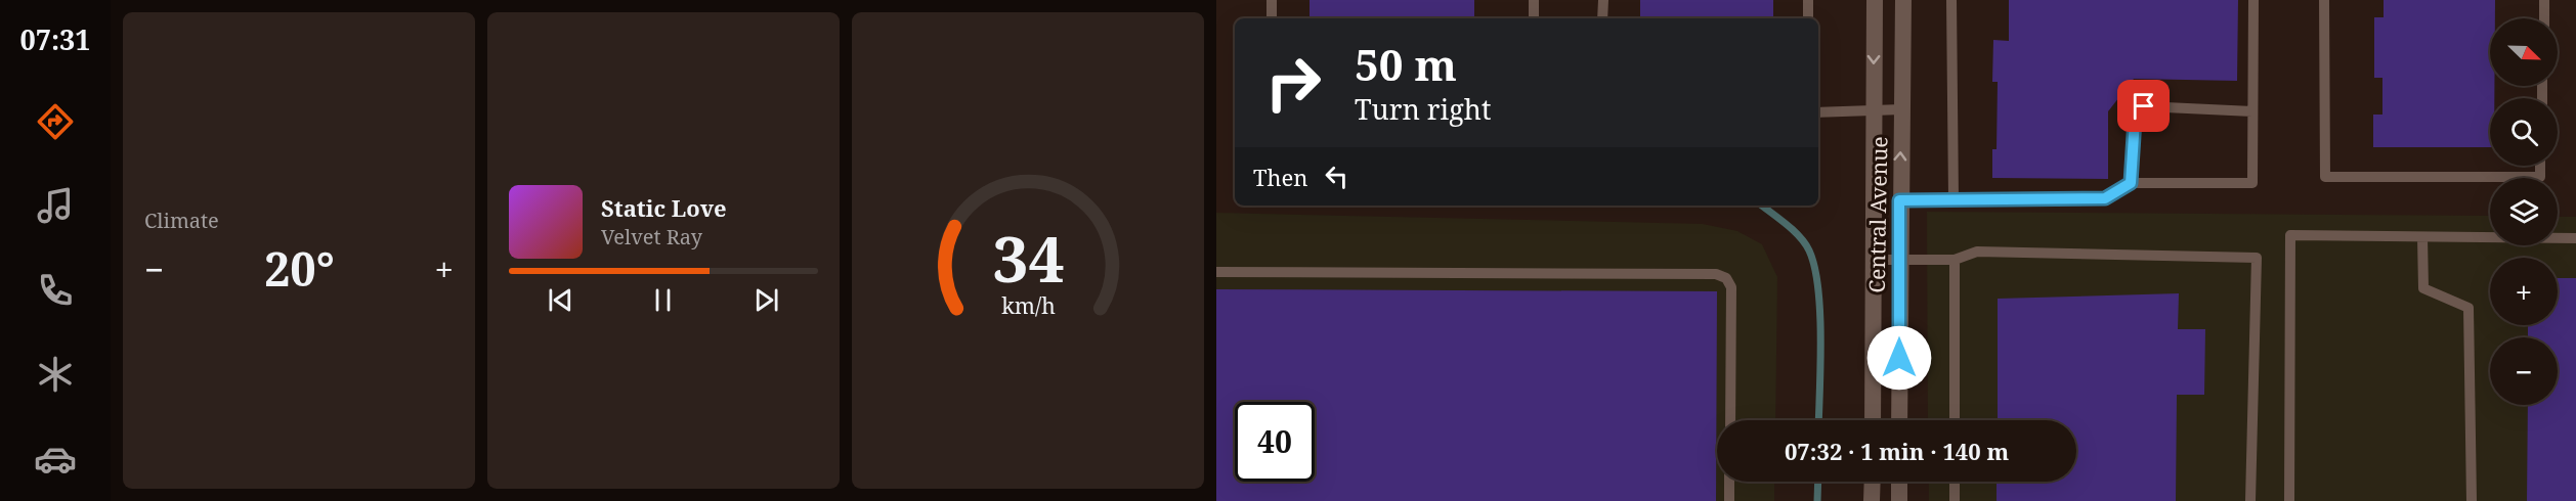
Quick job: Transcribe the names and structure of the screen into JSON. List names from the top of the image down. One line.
{"streets":{"street":["Central Avenue"]},"north":"bottom right","page":{"tabs":"07:31","tile":"Climate","map_buttons":["+","−"],"turn":["50 m","Turn right"],"then":"Then","song":["Static Love","Velvet Ray"],"heat":["−","20°","+"],"limit":"40","trip":"07:32 · 1 min · 140 m","gauge":["34","km/h"]}}
